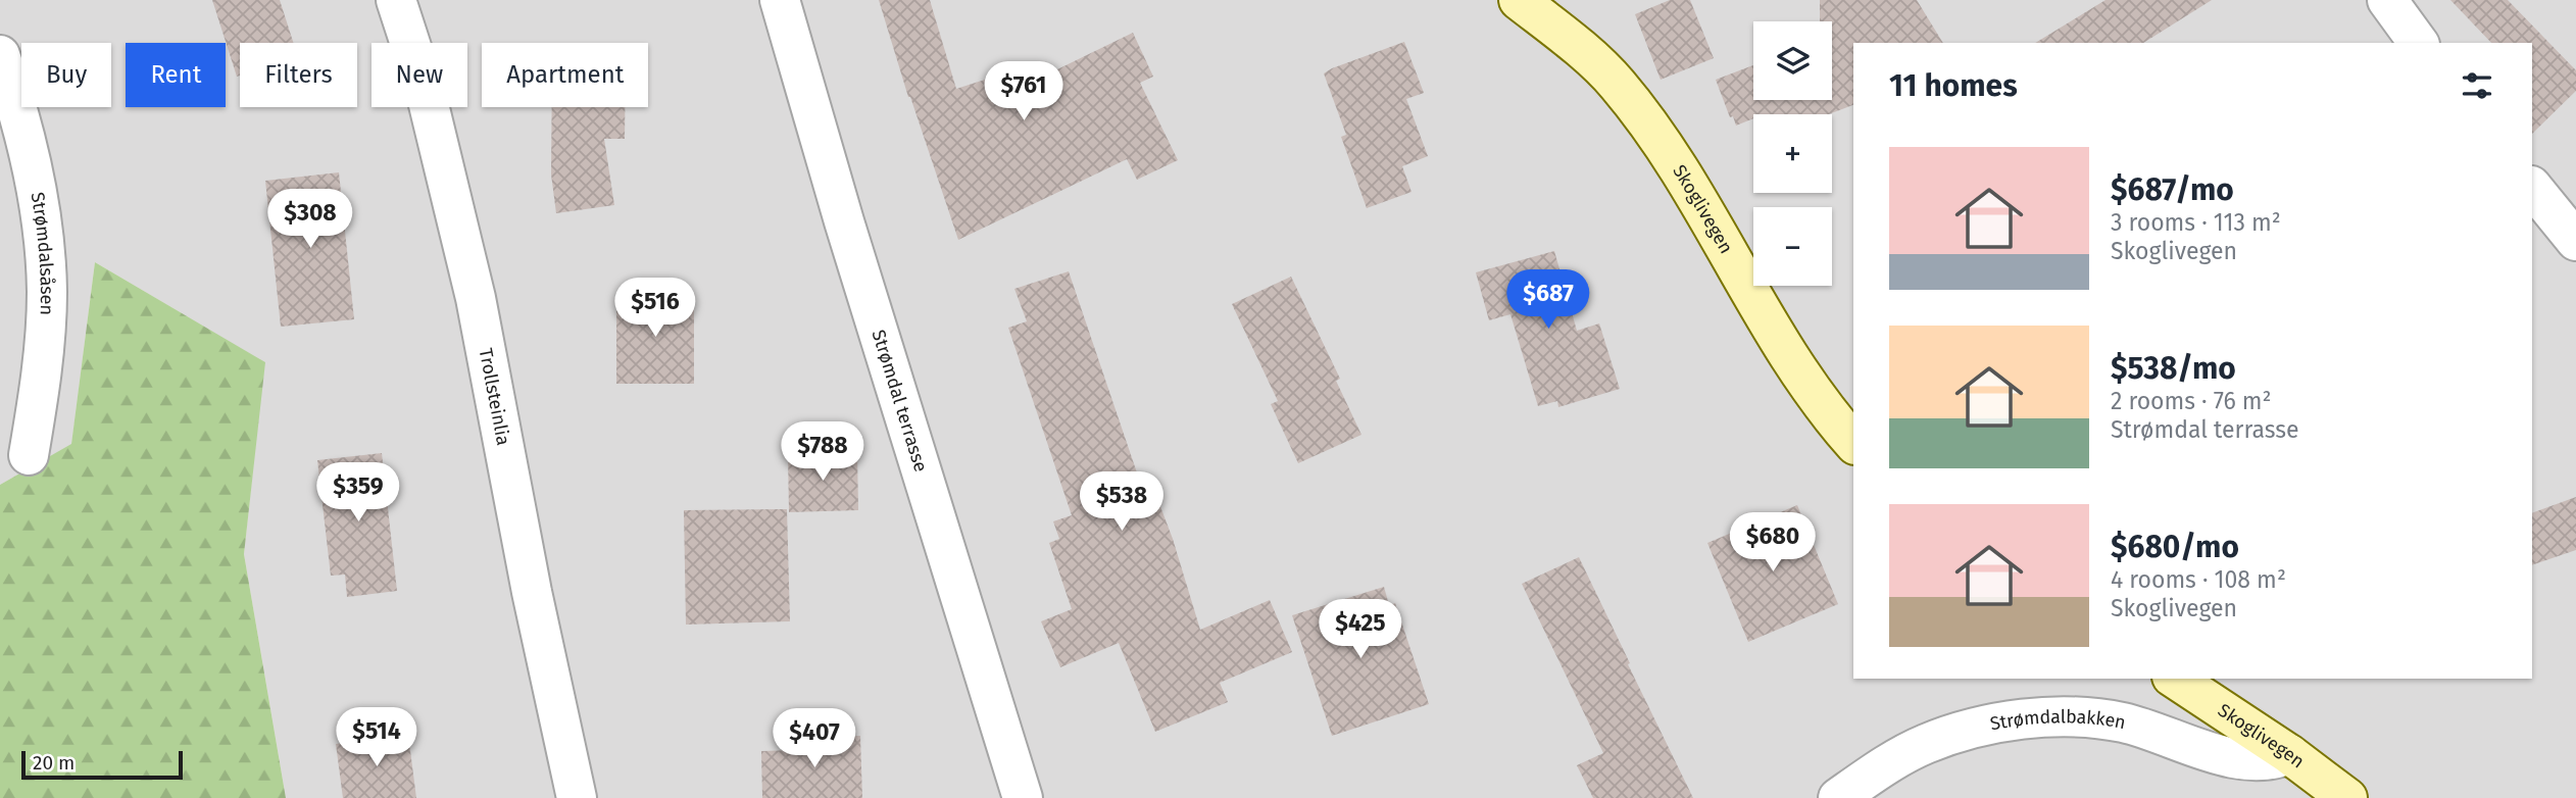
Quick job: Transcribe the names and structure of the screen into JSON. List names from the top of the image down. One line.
{"streets":{"street":["Skoglivegen","Strømdalsåsen","Trollsteinlia","Strømdal terrasse","Strømdalbakken"]},"crossings":[["Skoglivegen","Strømdalbakken"]],"scale_bar":"20 m","page":{"map_buttons":["+","−"],"chip":["Buy","Rent","Filters","New","Apartment"],"heading":"11 homes","price":["$761","$308","$687","$516","$788","$359","$538","$680","$425","$514","$407"],"list":[{"name":"$687/mo","note":"3 rooms · 113 m² · Skoglivegen"},{"name":"$538/mo","note":"2 rooms · 76 m² · Strømdal terrasse"},{"name":"$680/mo","note":"4 rooms · 108 m² · Skoglivegen"}],"scale":"20 m"}}
